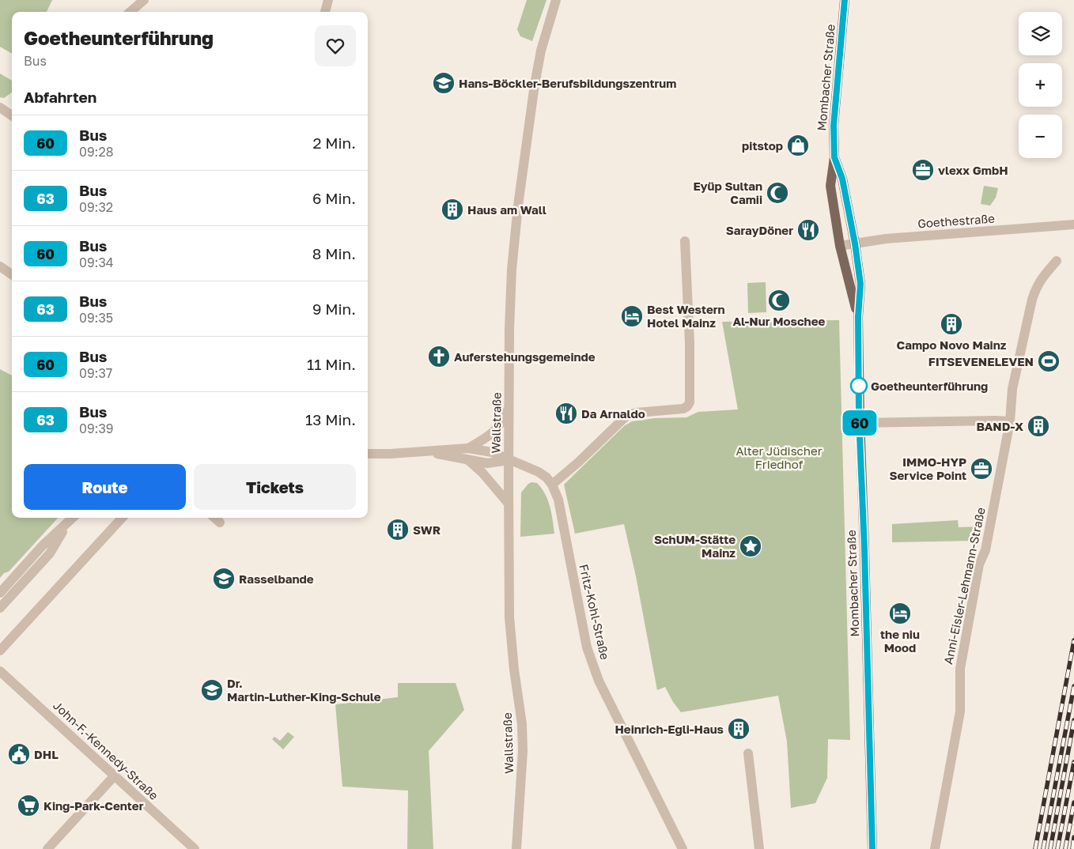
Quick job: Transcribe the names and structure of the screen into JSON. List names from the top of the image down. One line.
{"streets":{"main road":["Mombacher Straße"],"street":["Goethestraße","Wallstraße","Anni-Eisler-Lehmann-Straße","Fritz-Kohl-Straße","John-F.-Kennedy-Straße"]},"crossings":[["Mombacher Straße","Goethestraße"],["Wallstraße","Fritz-Kohl-Straße"]],"parks":["Alter Jüdischer Friedhof"],"places":{"school or university":["Hans-Böckler-Berufsbildungszentrum","Rasselbande","Dr. Martin-Luther-King-Schule"],"shop":["pitstop"],"office":["vlexx GmbH","IMMO-HYP Service Point"],"mosque":["Eyüp Sultan Camii","Al-Nur Moschee"],"building":["Haus am Wall","Campo Novo Mainz","BAND-X","SWR","Heinrich-Egli-Haus"],"restaurant":["SarayDöner","Da Arnaldo"],"hotel":["Best Western Hotel Mainz","the niu Mood"],"church":["Auferstehungsgemeinde"],"sports":["FITSEVENELEVEN"],"other":["Goetheunterführung"],"place":["SchUM-Stätte Mainz"],"public building":["DHL"],"supermarket":["King-Park-Center"]},"lines":["bus line 60"],"page":{"on_map":"60","map_buttons":["+","−"],"heading":[["Goetheunterführung","Bus"],"Abfahrten"],"list":[{"mark":"60","name":"Bus","note":"09:28","value":"2 Min."},{"mark":"63","name":"Bus","note":"09:32","value":"6 Min."},{"mark":"60","name":"Bus","note":"09:34","value":"8 Min."},{"mark":"63","name":"Bus","note":"09:35","value":"9 Min."},{"mark":"60","name":"Bus","note":"09:37","value":"11 Min."},{"mark":"63","name":"Bus","note":"09:39","value":"13 Min."}],"buttons":["Route","Tickets"]}}
